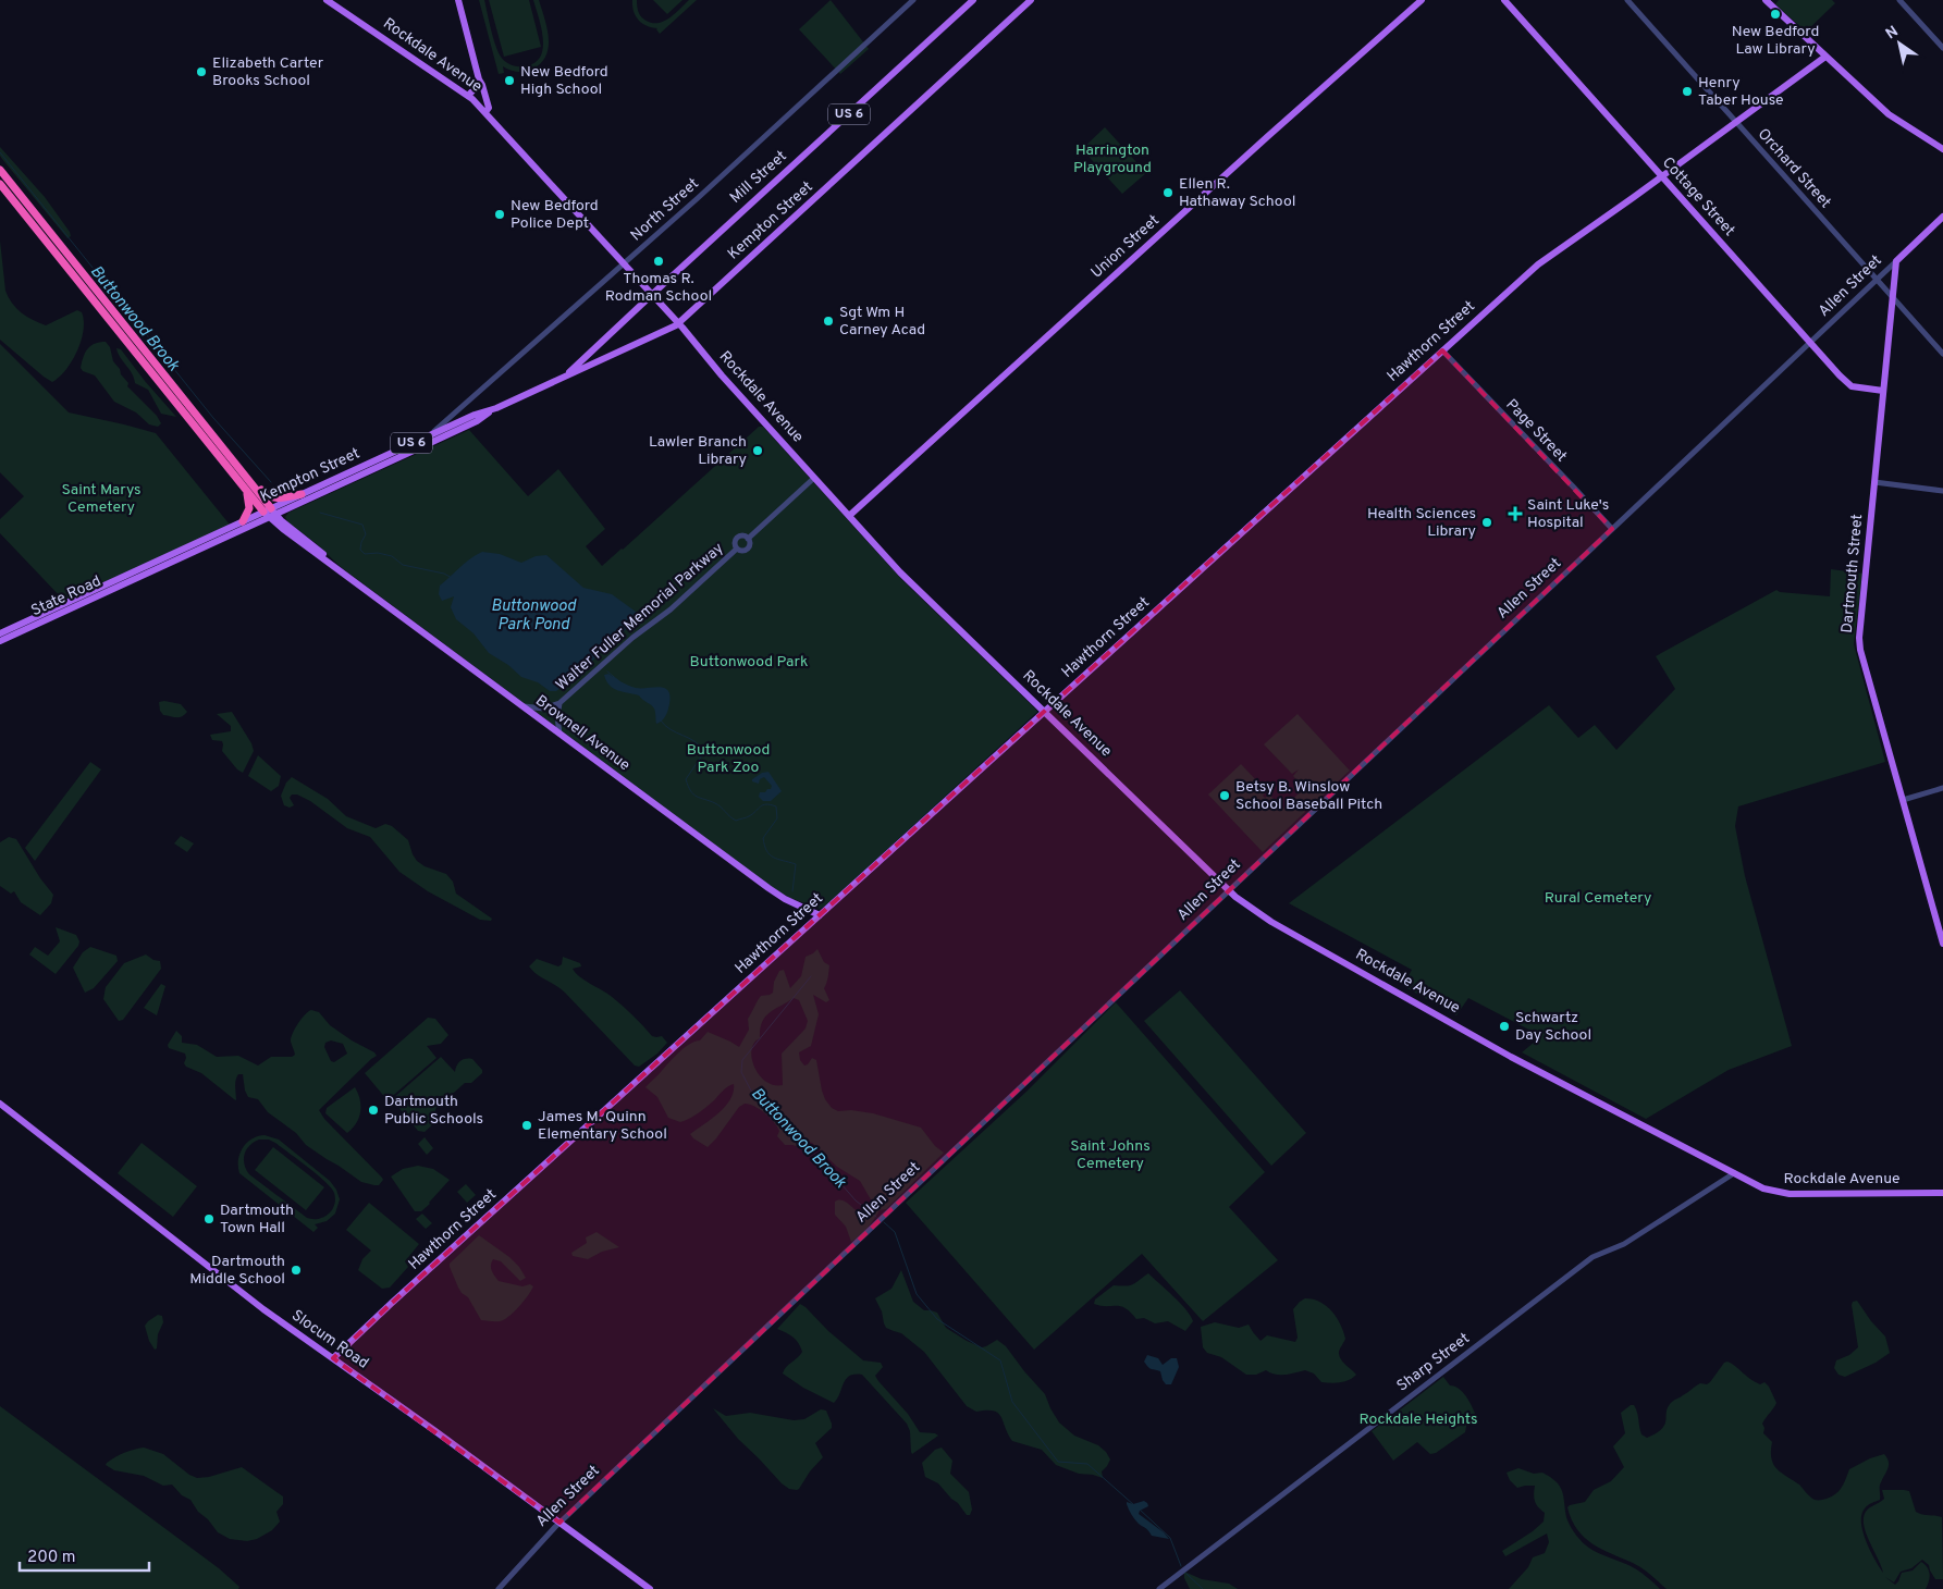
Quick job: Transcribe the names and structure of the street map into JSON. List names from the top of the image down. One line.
{"streets":{"main road":["Rockdale Avenue","US 6","Mill Street","Cottage Street","Kempton Street","Union Street","Allen Street","Hawthorn Street","Dartmouth Street","State Road","Brownell Avenue","Slocum Road"],"street":["Orchard Street","North Street","Page Street","Walter Fuller Memorial Parkway","Sharp Street"]},"crossings":[["Rockdale Avenue","Mill Street"],["Rockdale Avenue","North Street"],["Rockdale Avenue","Kempton Street"],["Rockdale Avenue","Union Street"],["Rockdale Avenue","Allen Street"],["Rockdale Avenue","Hawthorn Street"],["Rockdale Avenue","Sharp Street"],["Orchard Street","Allen Street"],["Orchard Street","Hawthorn Street"],["Orchard Street","Dartmouth Street"],["Mill Street","Kempton Street"],["Cottage Street","Allen Street"],["Cottage Street","Hawthorn Street"],["Cottage Street","Dartmouth Street"],["North Street","Kempton Street"],["Kempton Street","State Road"],["Kempton Street","Brownell Avenue"],["Allen Street","Page Street"],["Allen Street","Dartmouth Street"],["Allen Street","Slocum Road"],["Hawthorn Street","Page Street"],["Hawthorn Street","Brownell Avenue"],["Hawthorn Street","Slocum Road"],["Walter Fuller Memorial Parkway","Brownell Avenue"]],"water":["Buttonwood Brook","Buttonwood Park Pond"],"parks":["Harrington Playground","Saint Marys Cemetery","Buttonwood Park","Buttonwood Park Zoo","Rural Cemetery","Saint Johns Cemetery","Rockdale Heights"],"places":{"other":["New Bedford Law Library","Elizabeth Carter Brooks School","New Bedford High School","Henry Taber House","Ellen R. Hathaway School","New Bedford Police Dept","Thomas R. Rodman School","Sgt Wm H Carney Acad","Lawler Branch Library","Health Sciences Library","Betsy B. Winslow School Baseball Pitch","Schwartz Day School","Dartmouth Public Schools","James M. Quinn Elementary School","Dartmouth Town Hall","Dartmouth Middle School"],"health":["Saint Luke's Hospital"]},"scale_bar":"200 m","north":"top left"}
